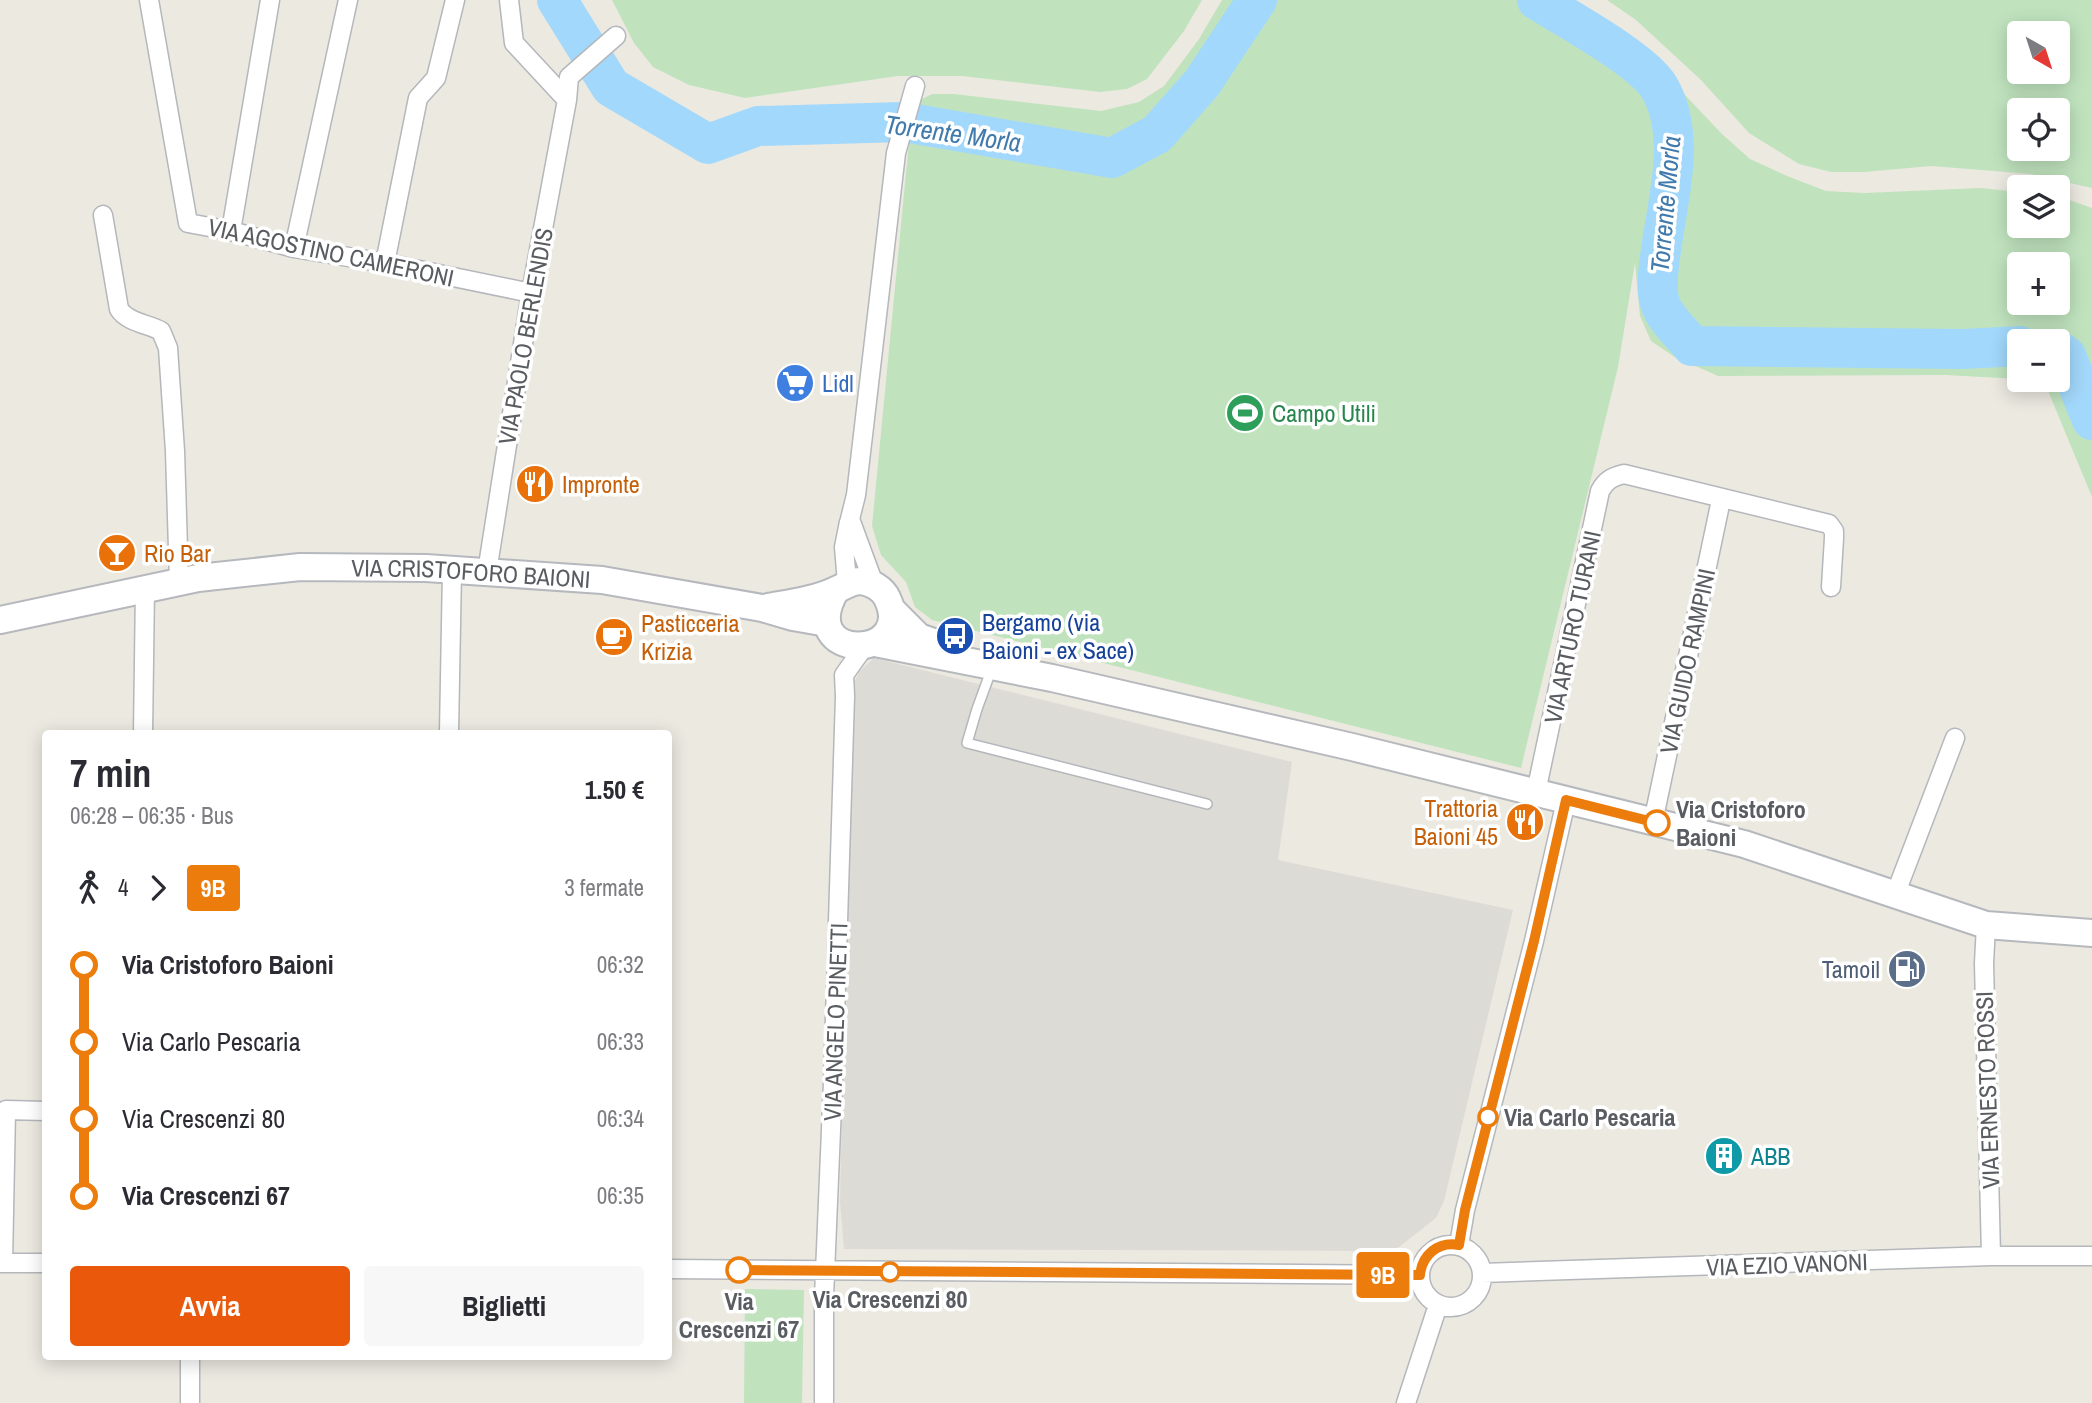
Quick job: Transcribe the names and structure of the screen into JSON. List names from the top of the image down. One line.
{"streets":{"street":["VIA AGOSTINO CAMERONI","VIA PAOLO BERLENDIS","VIA CRISTOFORO BAIONI","VIA ARTURO TURANI","VIA GUIDO RAMPINI","VIA ANGELO PINETTI","VIA ERNESTO ROSSI","VIA EZIO VANONI"]},"crossings":[["VIA AGOSTINO CAMERONI","VIA PAOLO BERLENDIS"],["VIA PAOLO BERLENDIS","VIA CRISTOFORO BAIONI"],["VIA CRISTOFORO BAIONI","VIA ANGELO PINETTI"],["VIA ARTURO TURANI","VIA GUIDO RAMPINI"],["VIA ERNESTO ROSSI","VIA EZIO VANONI"]],"water":["Torrente Morla"],"places":{"supermarket":["Lidl"],"sports":["Campo Utili"],"restaurant":["Impronte","Trattoria Baioni 45"],"bar":["Rio Bar"],"bus stop":["Bergamo (via Baioni - ex Sace)"],"cafe":["Pasticceria Krizia"],"other":["Via Cristoforo Baioni","Via Carlo Pescaria","Via Crescenzi 67","Via Crescenzi 80"],"fuel station":["Tamoil"],"building":["ABB"]},"lines":["bus line 9B"],"north":"bottom right","page":{"on_map":"9B","map_buttons":["+","−"],"heading":["7 min","06:28 – 06:35 · Bus","1.50 €"],"legs":["4","9B","3 fermate"],"list":[{"name":"Via Cristoforo Baioni","value":"06:32"},{"name":"Via Carlo Pescaria","value":"06:33"},{"name":"Via Crescenzi 80","value":"06:34"},{"name":"Via Crescenzi 67","value":"06:35"}],"buttons":["Avvia","Biglietti"]}}
